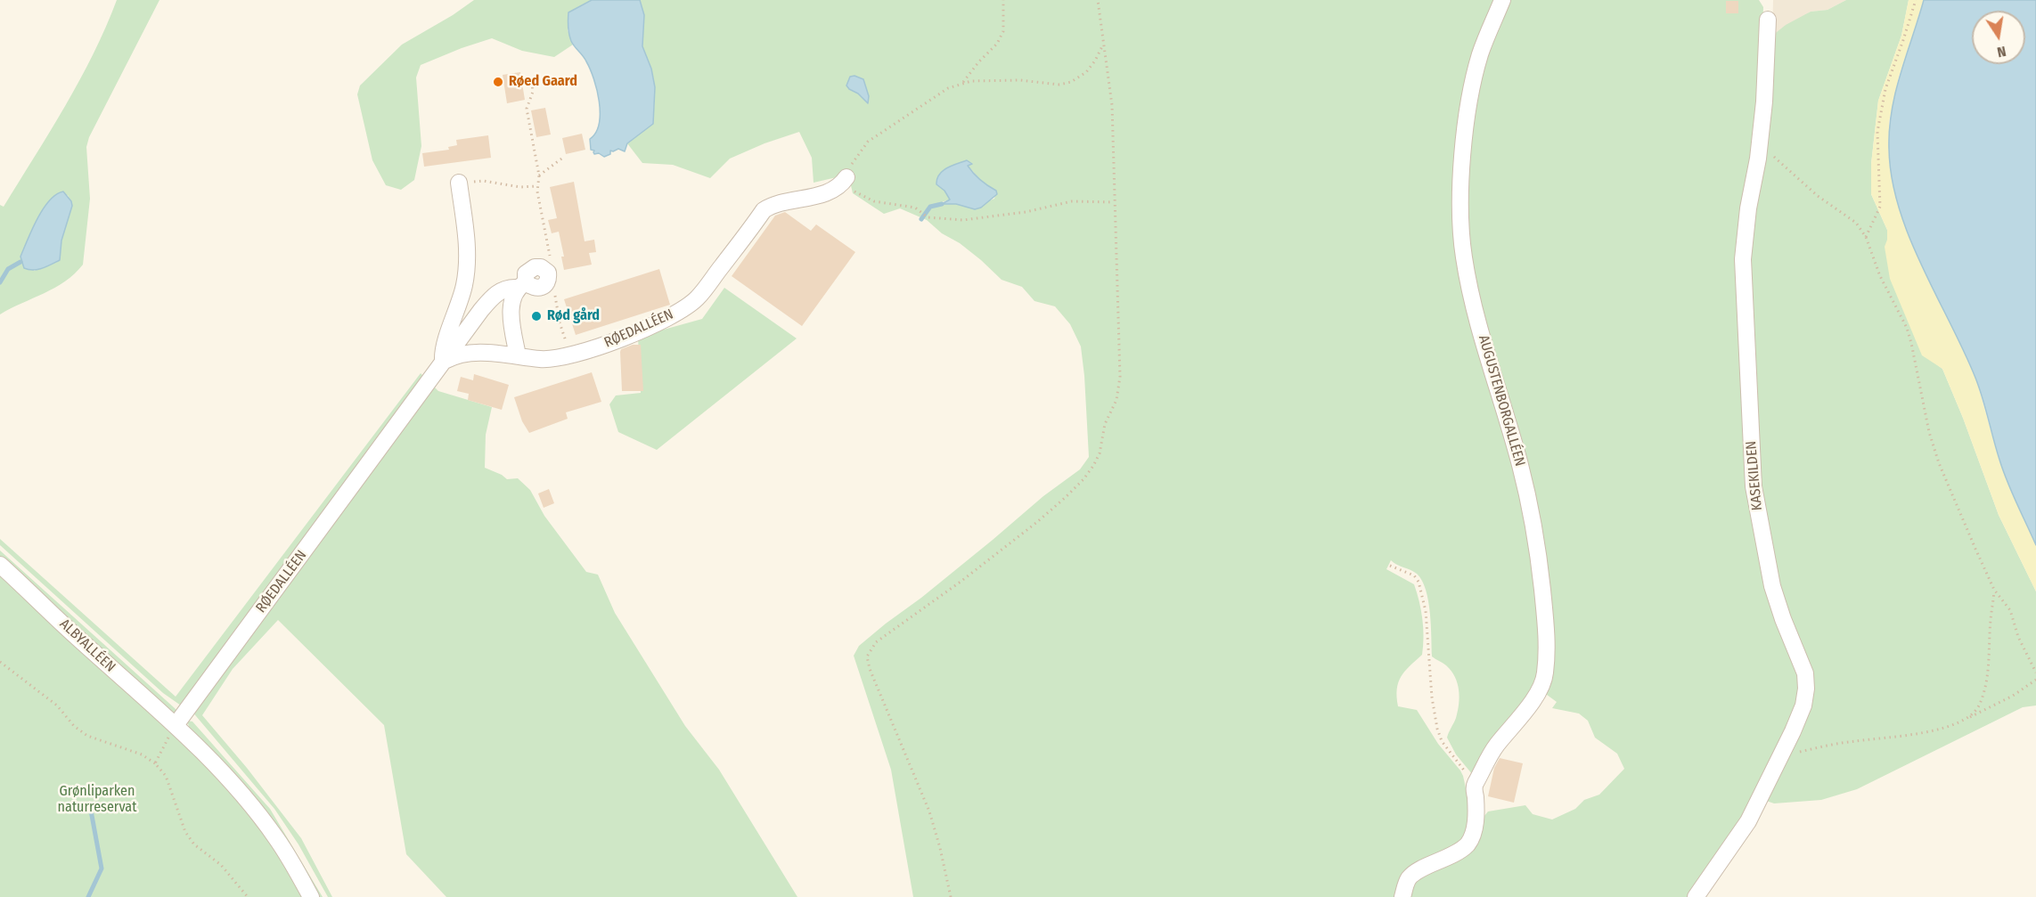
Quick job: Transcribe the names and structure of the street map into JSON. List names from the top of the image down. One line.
{"streets":{"street":["RØEDALLÉEN","AUGUSTENBORGALLÉEN","KASEKILDEN","ALBYALLÉEN"]},"crossings":[["RØEDALLÉEN","ALBYALLÉEN"]],"parks":["Grønliparken naturreservat"],"places":["Røed Gaard","Rød gård"],"north":"bottom"}
